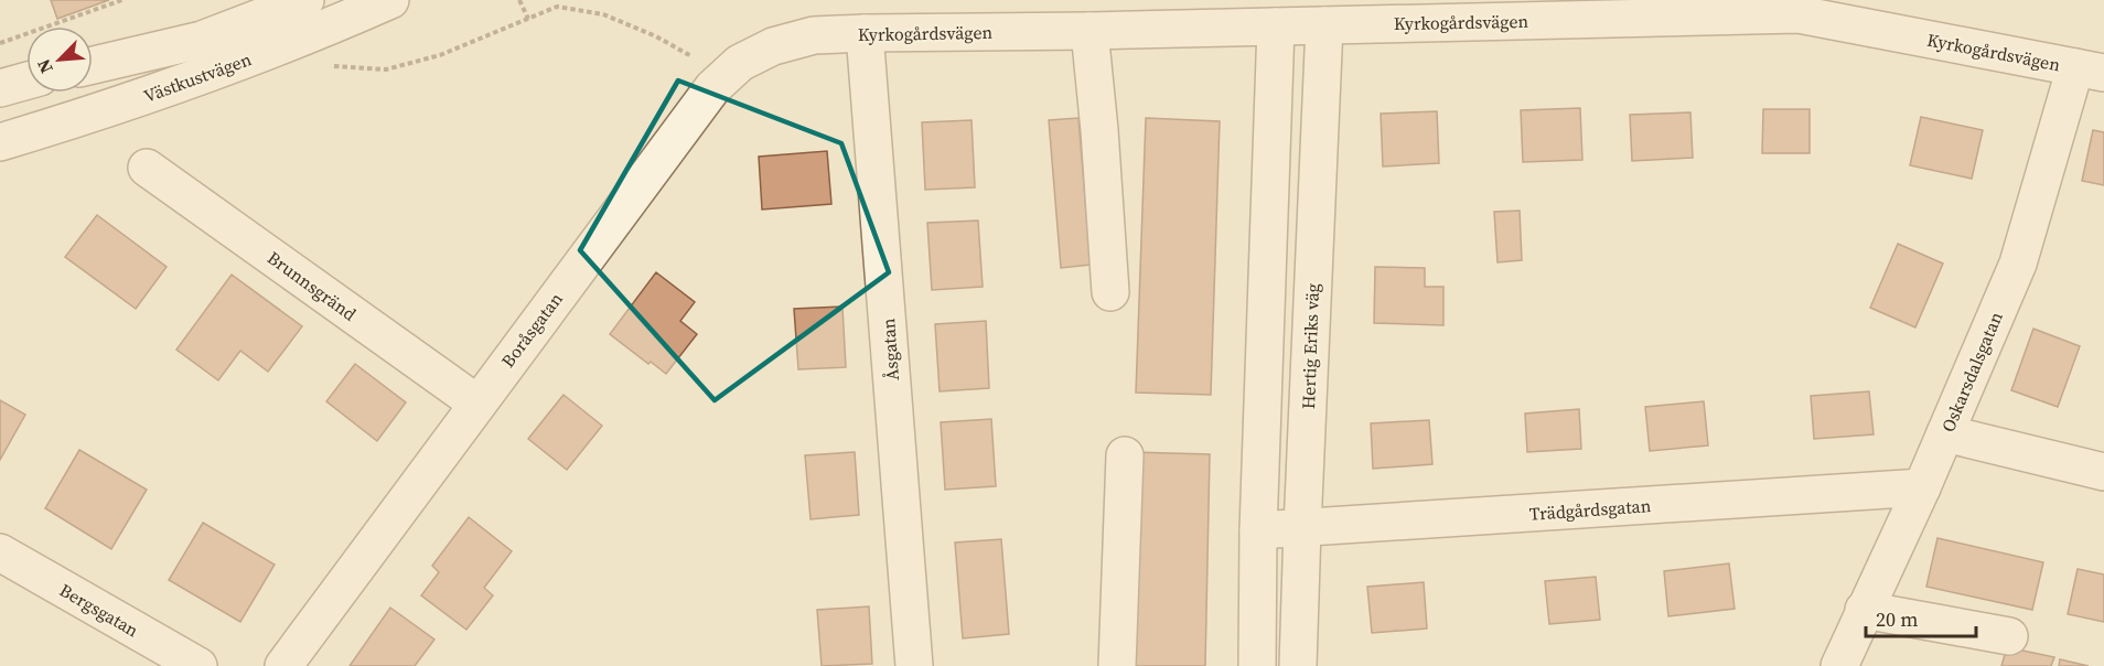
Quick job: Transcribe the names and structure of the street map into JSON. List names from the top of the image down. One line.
{"streets":{"street":["Kyrkogårdsvägen","Västkustvägen","Brunnsgränd","Boråsgatan","Hertig Eriks väg","Åsgatan","Oskarsdalsgatan","Trädgårdsgatan","Bergsgatan"]},"crossings":[["Kyrkogårdsvägen","Boråsgatan"],["Kyrkogårdsvägen","Hertig Eriks väg"],["Kyrkogårdsvägen","Åsgatan"],["Kyrkogårdsvägen","Oskarsdalsgatan"],["Brunnsgränd","Boråsgatan"],["Hertig Eriks väg","Trädgårdsgatan"],["Oskarsdalsgatan","Trädgårdsgatan"]],"scale_bar":"20 m","north":"bottom left"}
